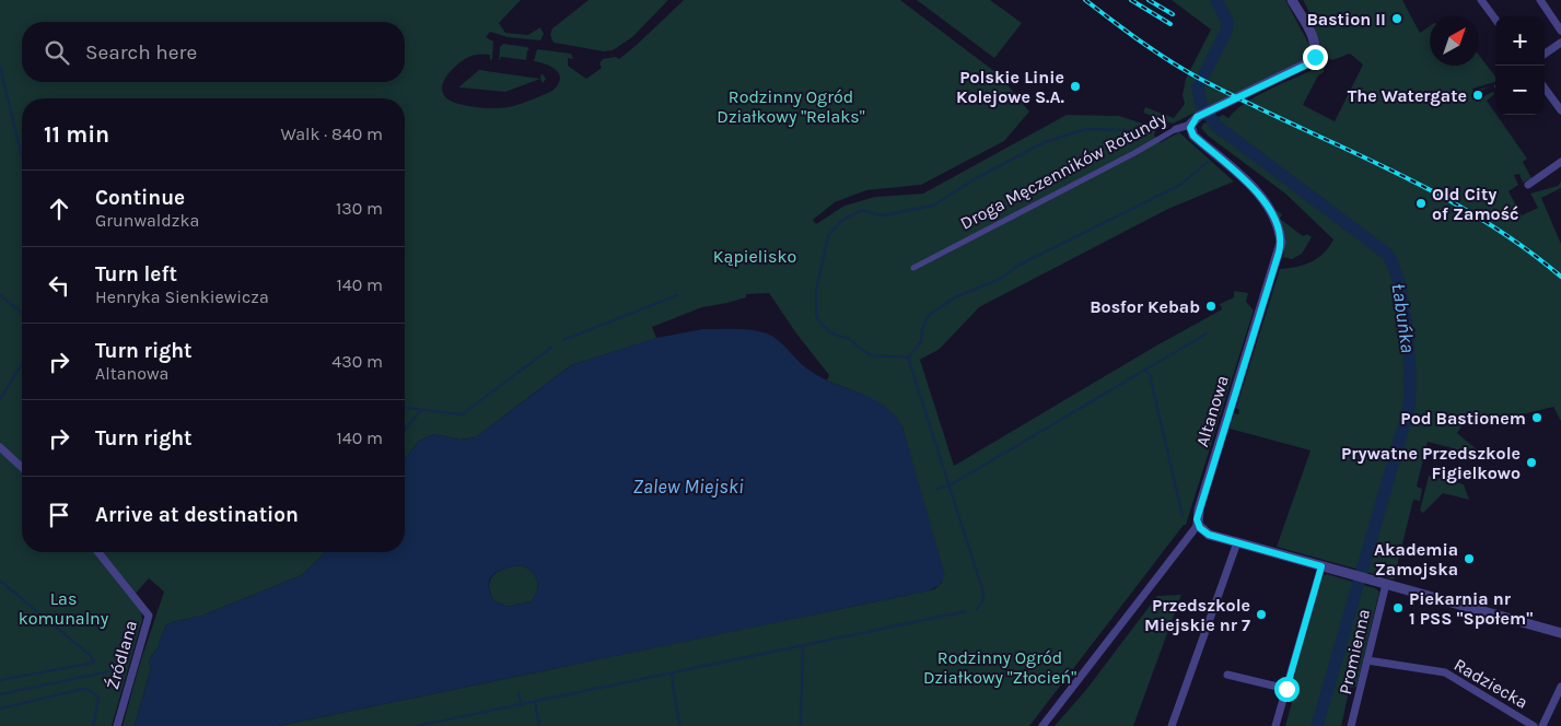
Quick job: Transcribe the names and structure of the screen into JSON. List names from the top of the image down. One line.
{"streets":{"street":["Droga Męczenników Rotundy","Altanowa","Promienna","Źródlana","Radziecka"]},"crossings":[["Droga Męczenników Rotundy","Altanowa"],["Promienna","Radziecka"]],"water":["Łabuńka","Zalew Miejski"],"parks":["Rodzinny Ogród Działkowy \"Relaks\"","Kąpielisko","Las komunalny","Rodzinny Ogród Działkowy \"Złocień\""],"places":["Bastion II","Polskie Linie Kolejowe S.A.","The Watergate","Old City of Zamość","Bosfor Kebab","Pod Bastionem","Prywatne Przedszkole Figielkowo","Akademia Zamojska","Piekarnia nr 1 PSS \"Społem\"","Przedszkole Miejskie nr 7"],"north":"top right","page":{"map_buttons":["+","−"],"search":"Search here","heading":["11 min","Walk · 840 m"],"list":[["Continue","Grunwaldzka","130 m"],["Turn left","Henryka Sienkiewicza","140 m"],["Turn right","Altanowa","430 m"],["Turn right","140 m"],"Arrive at destination"]}}
